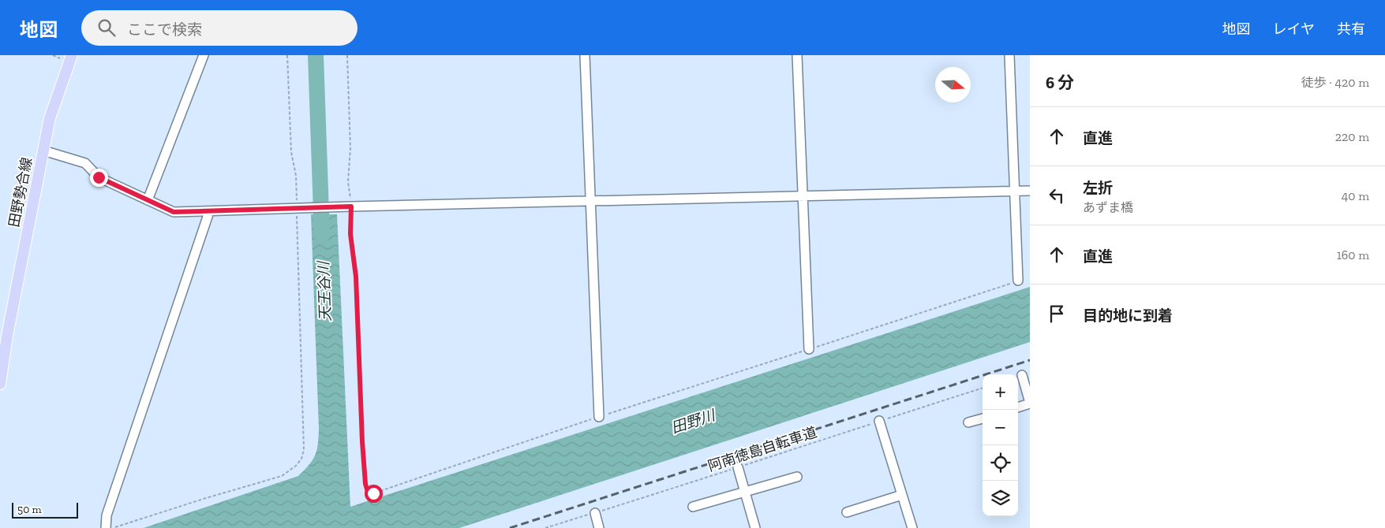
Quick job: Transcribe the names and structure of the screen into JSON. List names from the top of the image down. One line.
{"streets":{"main road":["田野勢合線"],"path":["阿南徳島自転車道"]},"water":["天王谷川","田野川"],"scale_bar":"50 m","north":"right","page":{"header":"地図","search":"ここで検索","nav":["地図","レイヤ","共有"],"heading":["6 分","徒歩 · 420 m"],"list":[["直進","220 m"],["左折","あずま橋","40 m"],["直進","160 m"],"目的地に到着"],"map_buttons":["+","−"],"scale":"50 m"}}
